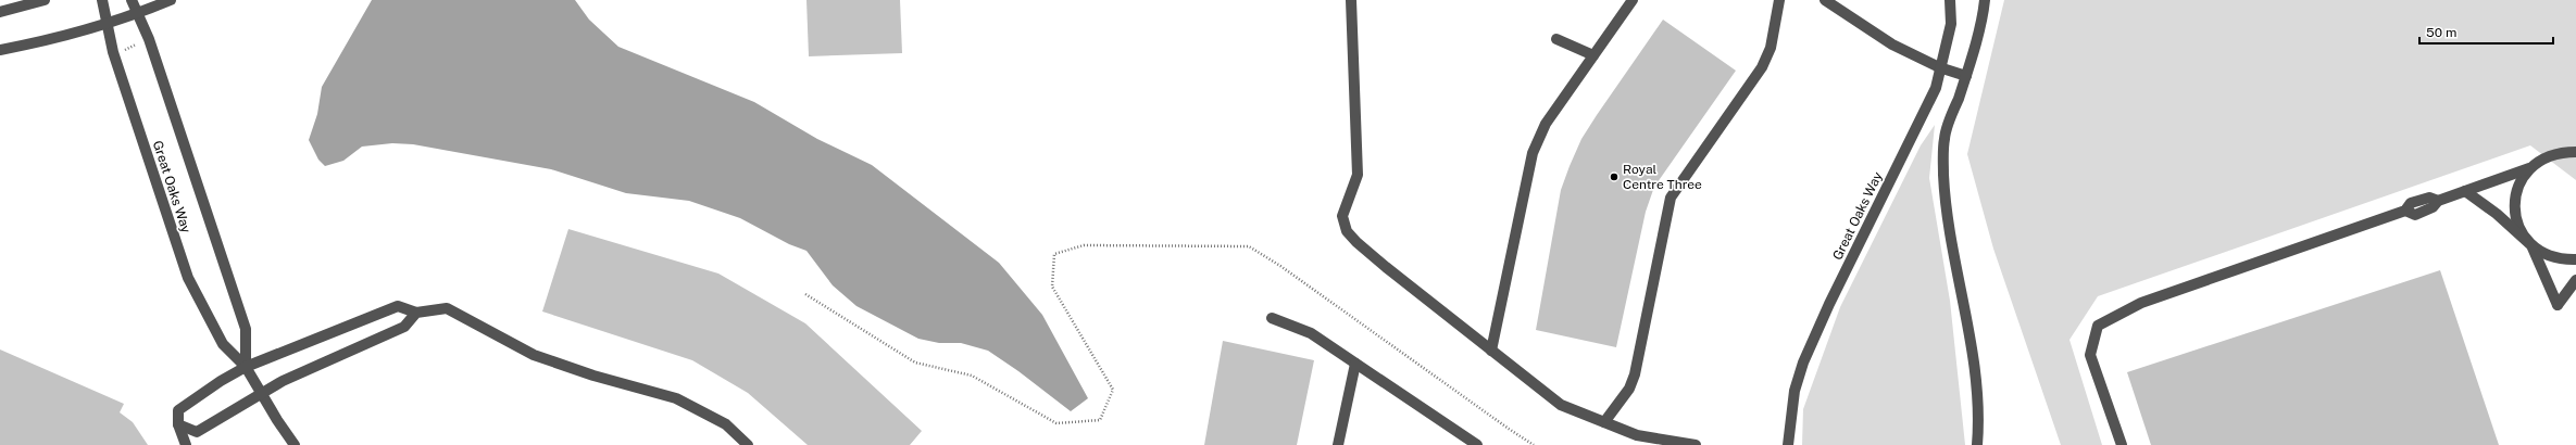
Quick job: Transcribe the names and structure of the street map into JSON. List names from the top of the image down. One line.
{"streets":{"street":["Great Oaks Way"]},"places":["Royal Centre Three"],"scale_bar":"50 m"}
